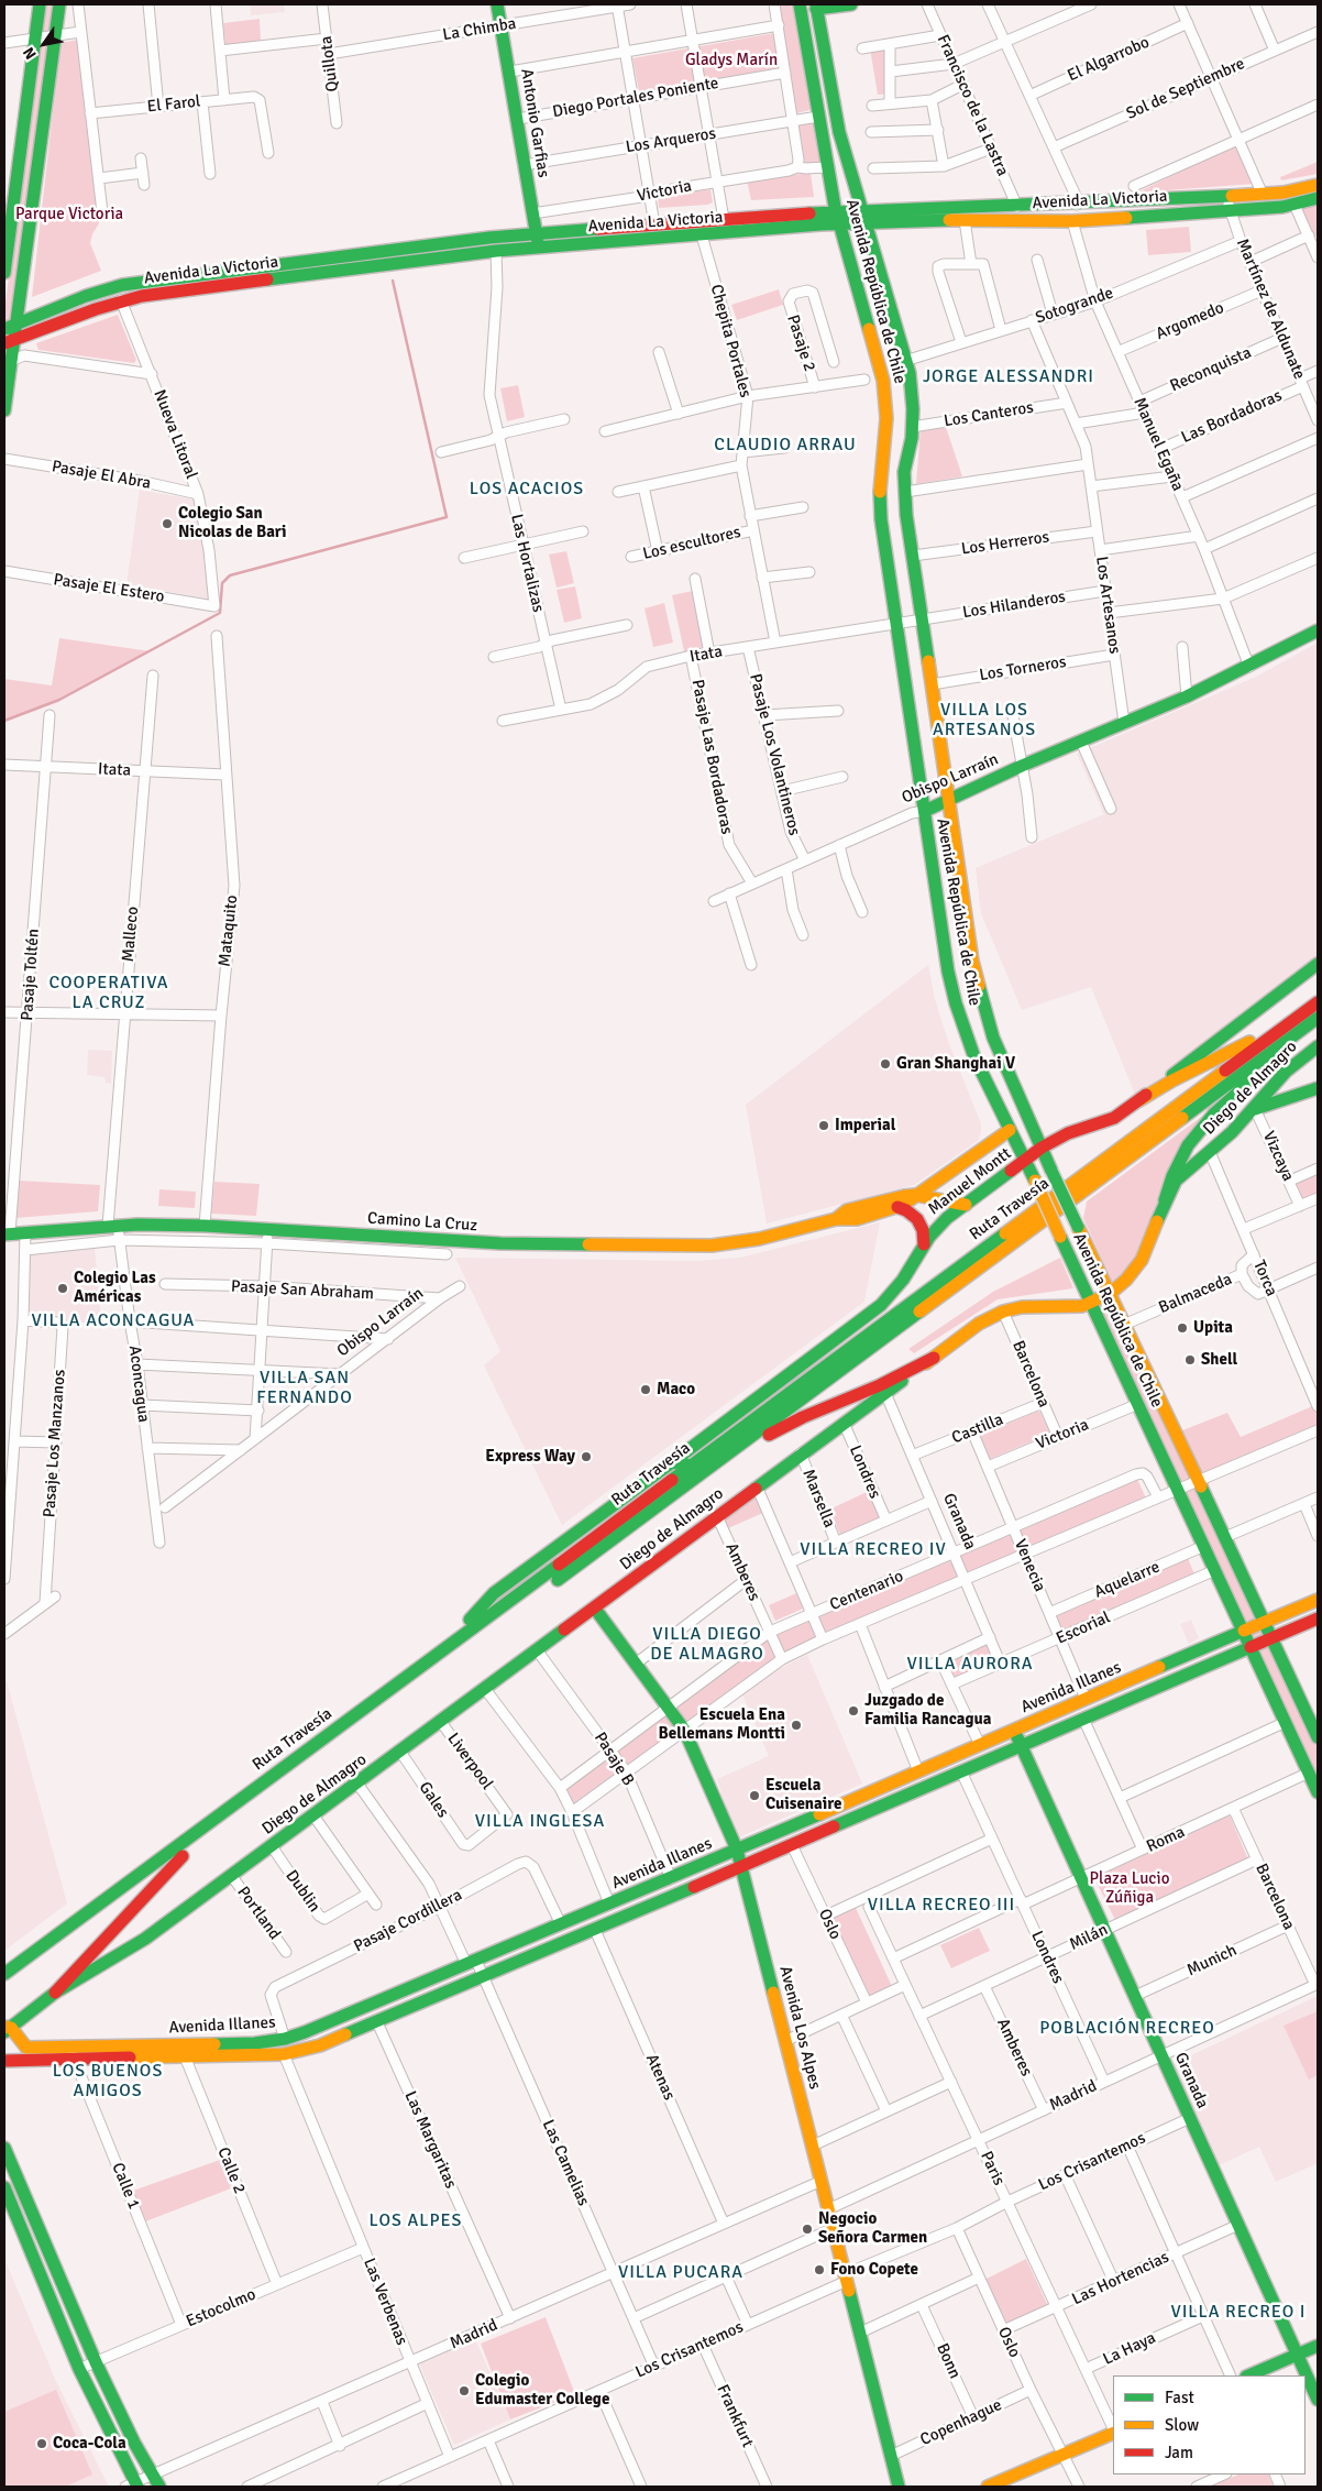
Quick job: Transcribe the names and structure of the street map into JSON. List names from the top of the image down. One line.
{"streets":{"main road":["Antonio Garfias","Avenida La Victoria","Avenida República de Chile","Obispo Larraín","Diego de Almagro","Manuel Montt","Ruta Travesía","Camino La Cruz","Granada","Avenida Illanes","Avenida Los Alpes"],"street":["La Chimba","El Algarrobo","Quillota","Sol de Septiembre","Diego Portales Poniente","El Farol","Francisco de la Lastra","Los Arqueros","Victoria","Sotogrande","Martínez de Aldunate","Argomedo","Chepita Portales","Pasaje 2","Reconquista","Los Canteros","Las Bordadoras","Nueva Litoral","Manuel Egaña","Pasaje El Abra","Los escultores","Los Herreros","Las Hortalizas","Pasaje El Estero","Los Hilanderos","Los Artesanos","Itata","Los Torneros","Pasaje Los Volantineros","Pasaje Las Bordadoras","Mataquito","Malleco","Pasaje Toltén","Vizcaya","Torca","Pasaje San Abraham","Balmaceda","Barcelona","Aconcagua","Castilla","Pasaje Los Manzanos","Londres","Marsella","Venecia","Amberes","Aquelarre","Centenario","Escorial","Pasaje B","Liverpool","Gales","Roma","Dublin","Portland","Pasaje Cordillera","Oslo","Milán","Munich","Atenas","Madrid","Las Margaritas","Los Crisantemos","Las Camelias","Paris","Calle 2","Calle 1","Las Hortencias","Las Verbenas","Estocolmo","La Haya","Bonn","Frankfurt","Copenhague"]},"crossings":[["La Chimba","Quillota"],["La Chimba","Antonio Garfias"],["Diego Portales Poniente","Antonio Garfias"],["Francisco de la Lastra","Avenida La Victoria"],["Antonio Garfias","Los Arqueros"],["Antonio Garfias","Victoria"],["Antonio Garfias","Avenida La Victoria"],["Los Arqueros","Avenida República de Chile"],["Victoria","Avenida República de Chile"],["Victoria","Barcelona"],["Victoria","Venecia"],["Avenida La Victoria","Avenida República de Chile"],["Avenida La Victoria","Martínez de Aldunate"],["Avenida La Victoria","Chepita Portales"],["Avenida La Victoria","Nueva Litoral"],["Avenida La Victoria","Manuel Egaña"],["Avenida La Victoria","Las Hortalizas"],["Avenida República de Chile","Sotogrande"],["Avenida República de Chile","Los Canteros"],["Avenida República de Chile","Los Herreros"],["Avenida República de Chile","Los Hilanderos"],["Avenida República de Chile","Itata"],["Avenida República de Chile","Los Torneros"],["Avenida República de Chile","Obispo Larraín"],["Avenida República de Chile","Diego de Almagro"],["Avenida República de Chile","Manuel Montt"],["Avenida República de Chile","Camino La Cruz"],["Avenida República de Chile","Balmaceda"],["Avenida República de Chile","Aquelarre"],["Avenida República de Chile","Centenario"],["Avenida República de Chile","Escorial"],["Avenida República de Chile","Avenida Illanes"],["Avenida República de Chile","Roma"],["Sotogrande","Martínez de Aldunate"],["Sotogrande","Manuel Egaña"],["Sotogrande","Los Artesanos"],["Martínez de Aldunate","Argomedo"],["Martínez de Aldunate","Reconquista"],["Martínez de Aldunate","Las Bordadoras"],["Argomedo","Manuel Egaña"],["Chepita Portales","Los escultores"],["Chepita Portales","Itata"],["Reconquista","Manuel Egaña"],["Los Canteros","Los Artesanos"],["Las Bordadoras","Manuel Egaña"],["Nueva Litoral","Pasaje El Abra"],["Nueva Litoral","Pasaje El Estero"],["Manuel Egaña","Obispo Larraín"],["Los Herreros","Los Artesanos"],["Las Hortalizas","Itata"],["Los Hilanderos","Los Artesanos"],["Los Hilanderos","Itata"],["Los Artesanos","Los Torneros"],["Los Artesanos","Obispo Larraín"],["Itata","Pasaje Los Volantineros"],["Itata","Pasaje Las Bordadoras"],["Itata","Mataquito"],["Itata","Malleco"],["Itata","Pasaje Toltén"],["Pasaje Los Volantineros","Obispo Larraín"],["Pasaje Las Bordadoras","Obispo Larraín"],["Obispo Larraín","Pasaje San Abraham"],["Mataquito","Camino La Cruz"],["Malleco","Camino La Cruz"],["Malleco","Aconcagua"],["Pasaje Toltén","Camino La Cruz"],["Diego de Almagro","Vizcaya"],["Diego de Almagro","Torca"],["Diego de Almagro","Barcelona"],["Diego de Almagro","Londres"],["Diego de Almagro","Marsella"],["Diego de Almagro","Granada"],["Diego de Almagro","Amberes"],["Diego de Almagro","Avenida Illanes"],["Diego de Almagro","Pasaje B"],["Diego de Almagro","Liverpool"],["Diego de Almagro","Gales"],["Diego de Almagro","Dublin"],["Diego de Almagro","Portland"],["Diego de Almagro","Avenida Los Alpes"],["Diego de Almagro","Las Camelias"],["Manuel Montt","Ruta Travesía"],["Camino La Cruz","Aconcagua"],["Torca","Balmaceda"],["Barcelona","Castilla"],["Barcelona","Roma"],["Barcelona","Milán"],["Barcelona","Munich"],["Barcelona","Madrid"],["Castilla","Granada"],["Castilla","Venecia"],["Londres","Avenida Illanes"],["Londres","Roma"],["Londres","Milán"],["Londres","Madrid"],["Granada","Centenario"],["Granada","Escorial"],["Granada","Avenida Illanes"],["Granada","Roma"],["Granada","Milán"],["Granada","Munich"],["Granada","Madrid"],["Granada","Los Crisantemos"],["Granada","Las Hortencias"],["Venecia","Aquelarre"],["Venecia","Centenario"],["Venecia","Escorial"],["Venecia","Avenida Illanes"],["Amberes","Centenario"],["Amberes","Milán"],["Amberes","Madrid"],["Centenario","Pasaje B"],["Centenario","Avenida Los Alpes"],["Avenida Illanes","Pasaje B"],["Avenida Illanes","Pasaje Cordillera"],["Avenida Illanes","Oslo"],["Avenida Illanes","Avenida Los Alpes"],["Avenida Illanes","Atenas"],["Avenida Illanes","Las Margaritas"],["Avenida Illanes","Las Camelias"],["Avenida Illanes","Calle 2"],["Avenida Illanes","Calle 1"],["Avenida Illanes","Las Verbenas"],["Liverpool","Gales"],["Roma","Paris"],["Pasaje Cordillera","Las Camelias"],["Oslo","Los Crisantemos"],["Oslo","Las Hortencias"],["Oslo","Copenhague"],["Milán","Paris"],["Avenida Los Alpes","Madrid"],["Avenida Los Alpes","Los Crisantemos"],["Avenida Los Alpes","Copenhague"],["Atenas","Madrid"],["Madrid","Las Margaritas"],["Madrid","Las Camelias"],["Madrid","Paris"],["Madrid","Las Verbenas"],["Los Crisantemos","Las Camelias"],["Los Crisantemos","Paris"],["Los Crisantemos","Las Verbenas"],["Los Crisantemos","Frankfurt"],["Paris","Las Hortencias"],["Paris","La Haya"],["Calle 2","Estocolmo"],["Calle 1","Estocolmo"],["Las Verbenas","Estocolmo"],["Bonn","Copenhague"]],"districts":["JORGE ALESSANDRI","CLAUDIO ARRAU","LOS ACACIOS","VILLA LOS ARTESANOS","COOPERATIVA LA CRUZ","VILLA ACONCAGUA","VILLA SAN FERNANDO","VILLA RECREO IV","VILLA DIEGO DE ALMAGRO","VILLA AURORA","VILLA INGLESA","VILLA RECREO III","POBLACIÓN RECREO","LOS BUENOS AMIGOS","LOS ALPES","VILLA PUCARA","VILLA RECREO I"],"parks":["Gladys Marín","Parque Victoria","Plaza Lucio Zúñiga"],"places":["Colegio San Nicolas de Bari","Gran Shanghai V","Imperial","Colegio Las Américas","Upita","Shell","Maco","Express Way","Juzgado de Familia Rancagua","Escuela Ena Bellemans Montti","Escuela Cuisenaire","Negocio Señora Carmen","Fono Copete","Colegio Edumaster College","Coca-Cola"],"legend":["Fast","Slow","Jam"],"north":"bottom left"}
